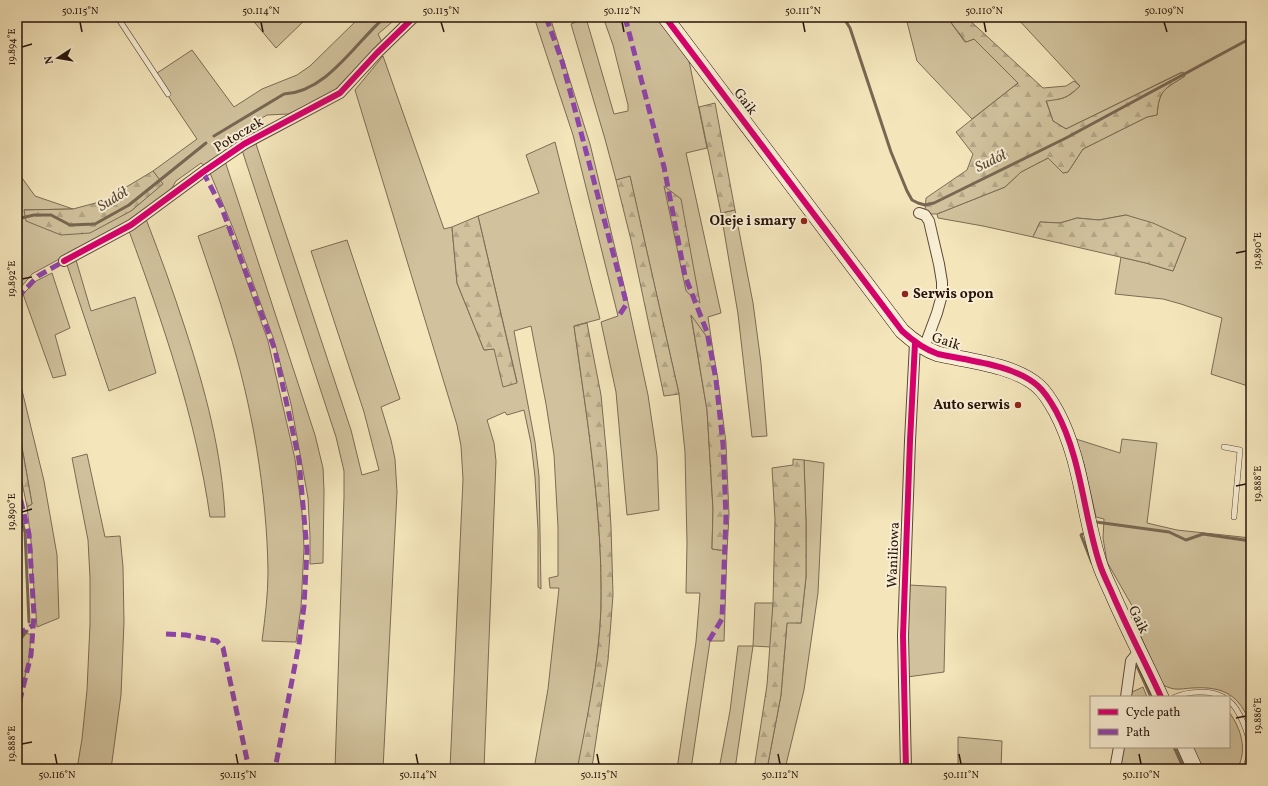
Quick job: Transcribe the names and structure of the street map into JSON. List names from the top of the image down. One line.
{"streets":{"street":["Gaik","Potoczek","Waniliowa"]},"crossings":[["Gaik","Waniliowa"]],"water":["Sudół"],"places":["Oleje i smary","Serwis opon","Auto serwis"],"legend":["Cycle path","Path"],"north":"left","coordinates":["50.115°N","50.114°N","50.113°N","50.112°N","50.111°N","50.110°N","50.109°N","19.894°E","19.890°E","19.892°E","19.888°E","19.886°E","50.116°N"]}
